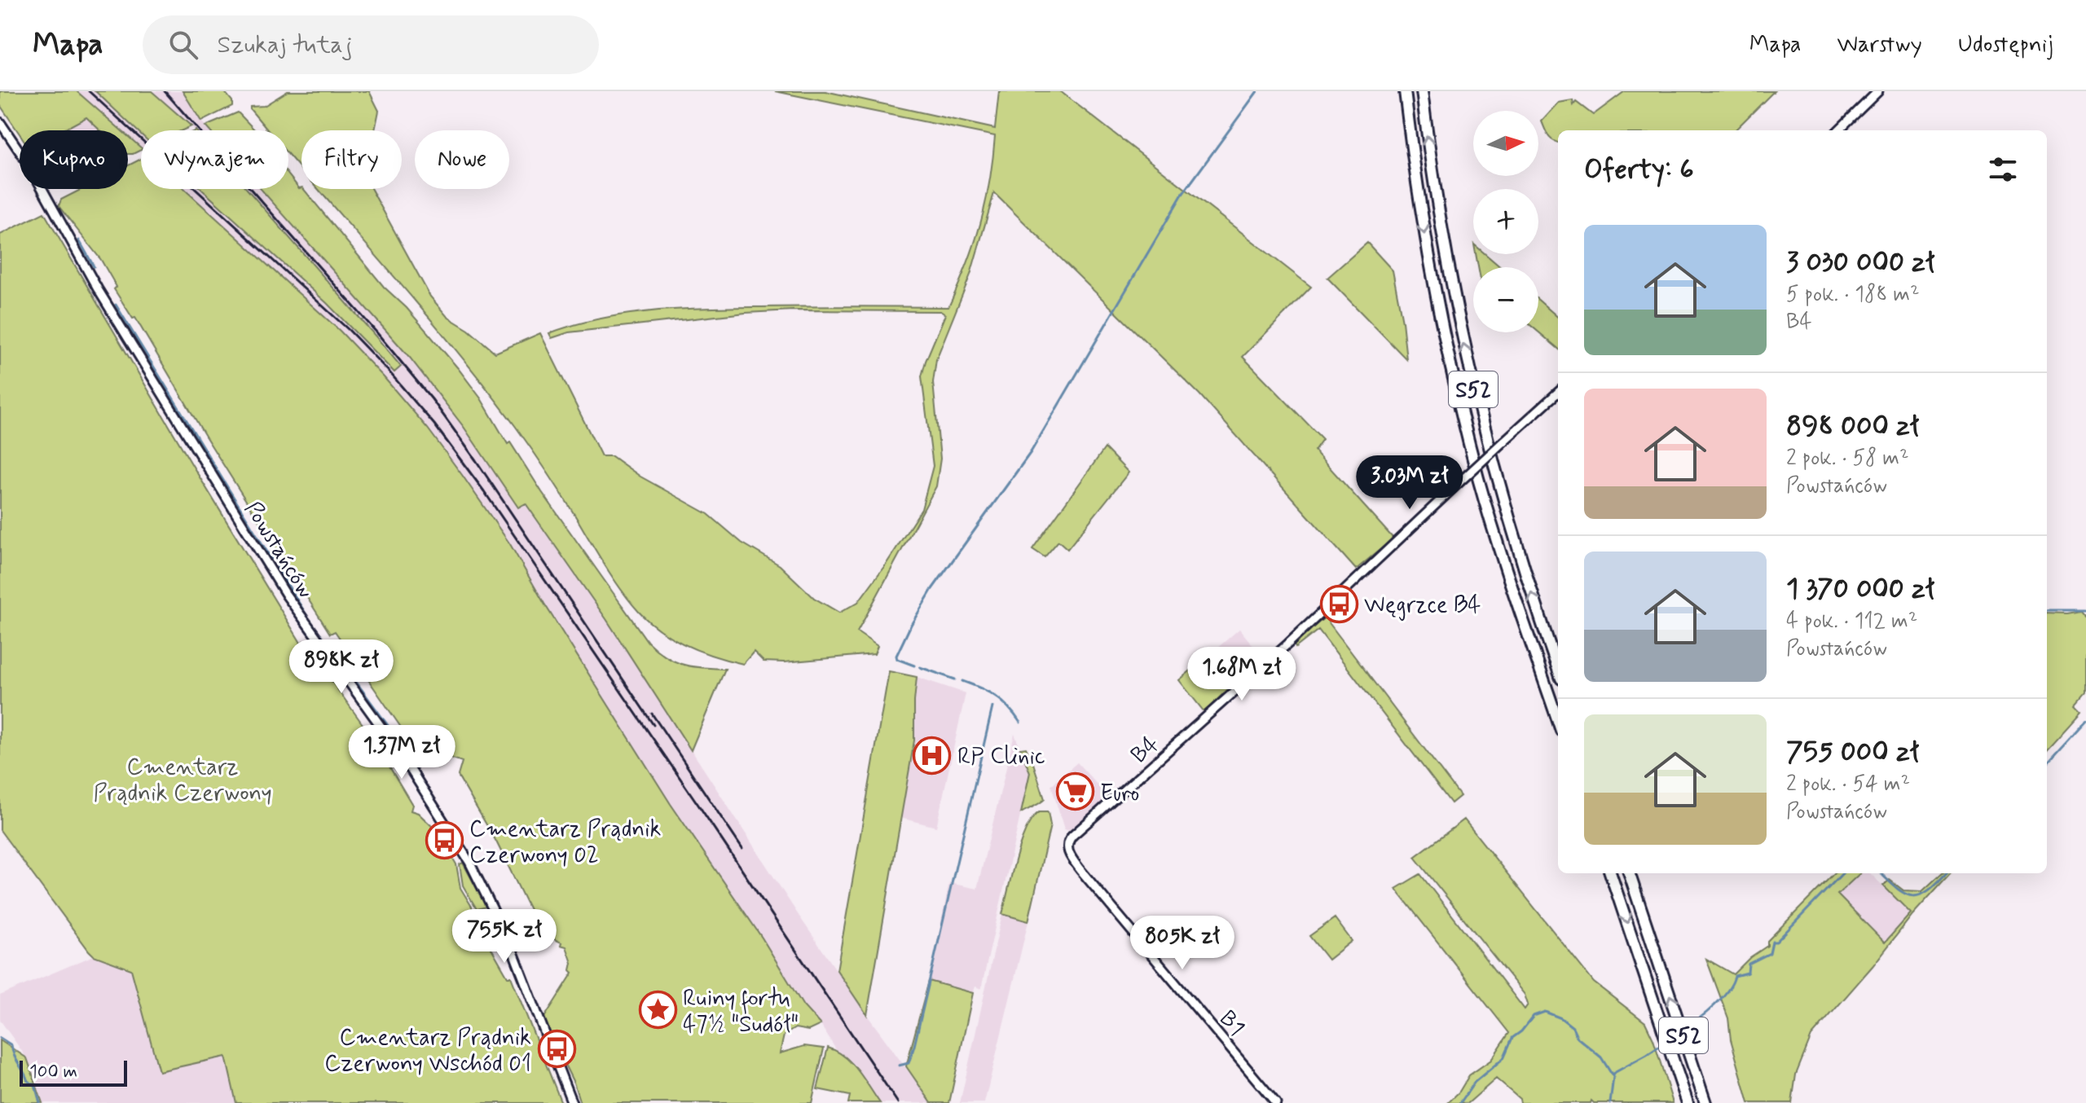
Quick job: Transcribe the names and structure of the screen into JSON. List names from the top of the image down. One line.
{"streets":{"highway":["S52"],"street":["Powstańców","B4","B1"]},"crossings":[["B4","B1"]],"parks":["Cmentarz Prądnik Czerwony"],"places":{"bus stop":["Węgrzce B4","Cmentarz Prądnik Czerwony 02","Cmentarz Prądnik Czerwony Wschód 01"],"hospital":["RP Clinic"],"supermarket":["Euro"],"place":["Ruiny fortu 47½ \"Sudół\""]},"scale_bar":"100 m","north":"right","page":{"header":"Mapa","search":"Szukaj tutaj","nav":["Mapa","Warstwy","Udostępnij"],"map_buttons":["+","−"],"chip":["Kupno","Wynajem","Filtry","Nowe"],"heading":"Oferty: 6","list":[{"name":"3 030 000 zł","note":"5 pok. · 188 m² · B4"},{"name":"898 000 zł","note":"2 pok. · 58 m² · Powstańców"},{"name":"1 370 000 zł","note":"4 pok. · 112 m² · Powstańców"},{"name":"755 000 zł","note":"2 pok. · 54 m² · Powstańców"}],"price":["3.03M zł","898K zł","1.68M zł","1.37M zł","755K zł","805K zł"],"scale":"100 m"}}
